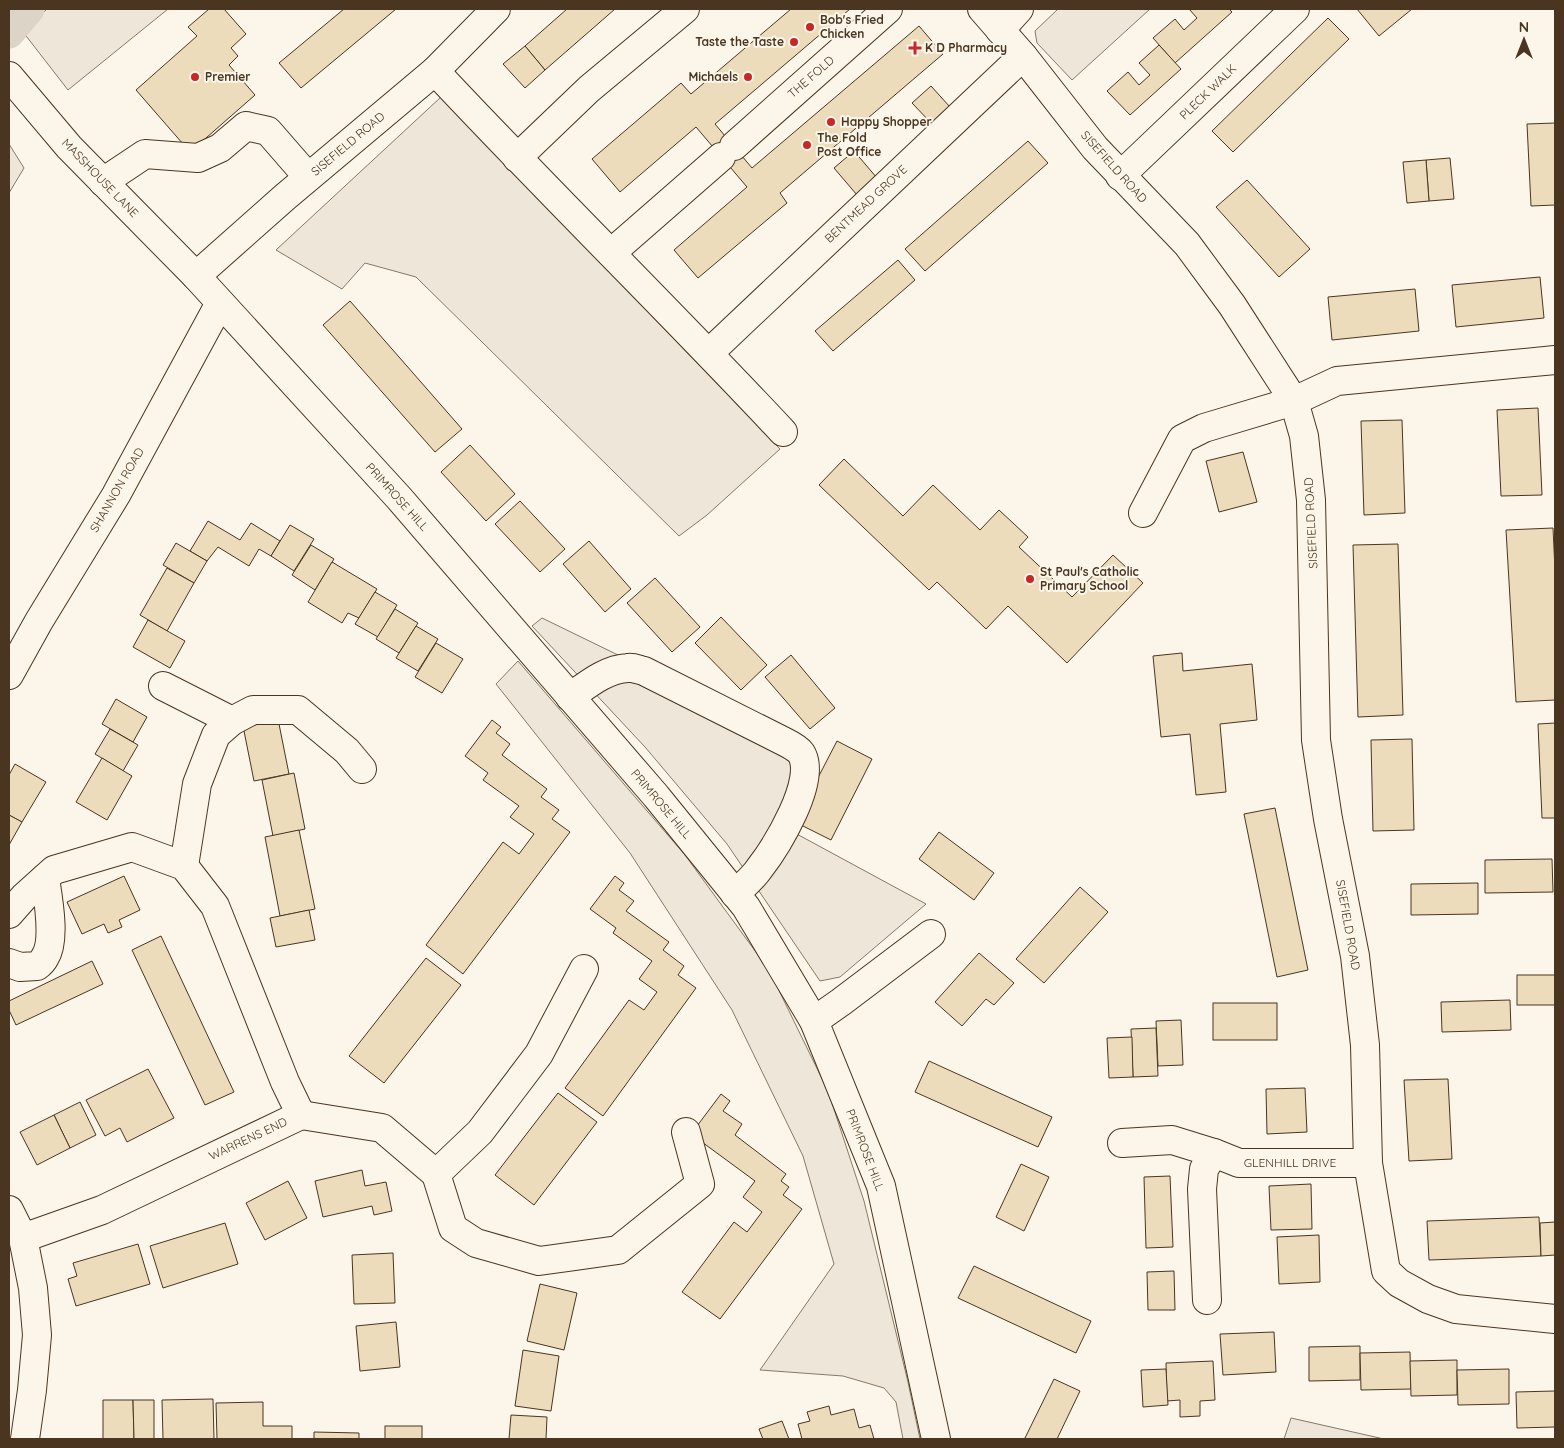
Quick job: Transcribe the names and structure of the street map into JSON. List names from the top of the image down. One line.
{"streets":{"street":["THE FOLD","PLECK WALK","SISEFIELD ROAD","MASSHOUSE LANE","BENTMEAD GROVE","SHANNON ROAD","PRIMROSE HILL","WARRENS END","GLENHILL DRIVE"]},"crossings":[["PLECK WALK","SISEFIELD ROAD"],["SISEFIELD ROAD","MASSHOUSE LANE"],["SISEFIELD ROAD","BENTMEAD GROVE"],["SISEFIELD ROAD","PRIMROSE HILL"],["SISEFIELD ROAD","GLENHILL DRIVE"],["MASSHOUSE LANE","PRIMROSE HILL"],["SHANNON ROAD","PRIMROSE HILL"]],"places":{"other":["Bob's Fried Chicken","Taste the Taste","Premier","Michaels","Happy Shopper","The Fold Post Office","St Paul's Catholic Primary School"],"health":["K D Pharmacy"]},"north":"top"}
